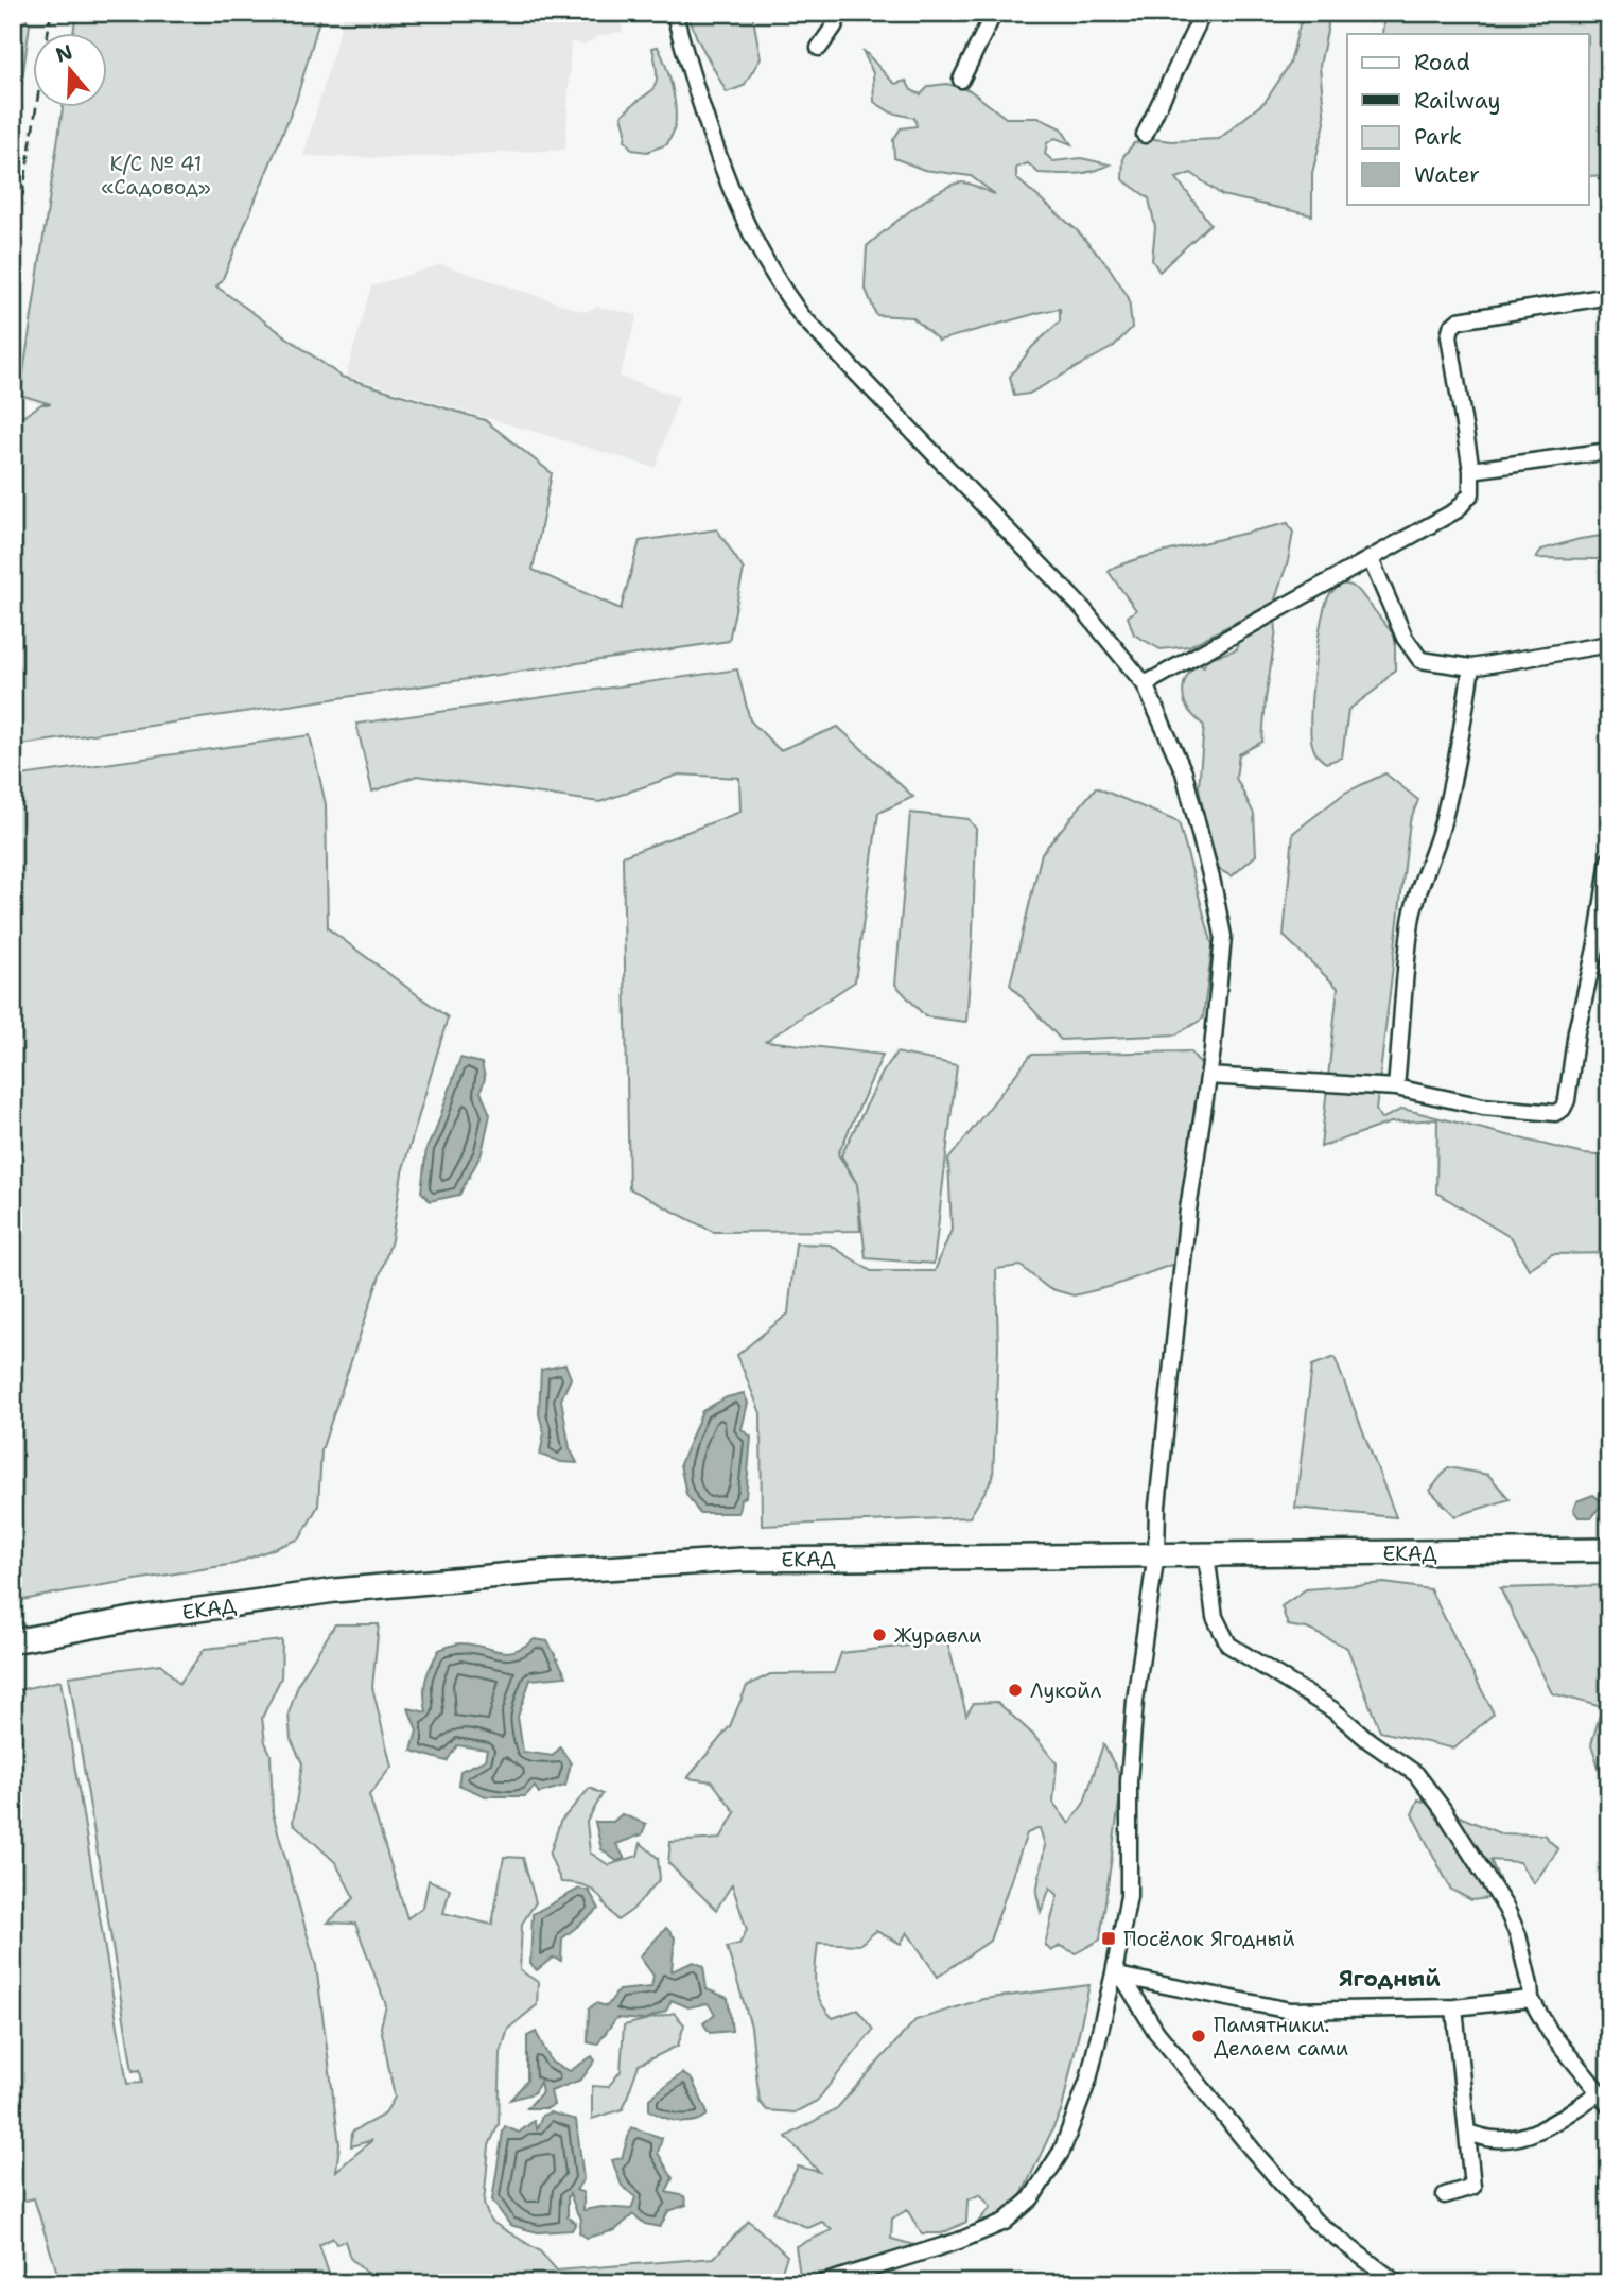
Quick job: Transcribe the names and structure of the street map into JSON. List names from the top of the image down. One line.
{"streets":{"highway":["ЕКАД"]},"districts":["Ягодный"],"parks":["К/С № 41 «Садовод»"],"places":{"other":["Журавли","Лукойл","Памятники. Делаем сами"],"transit":["Посёлок Ягодный"]},"legend":["Road","Railway","Park","Water"],"north":"top"}
